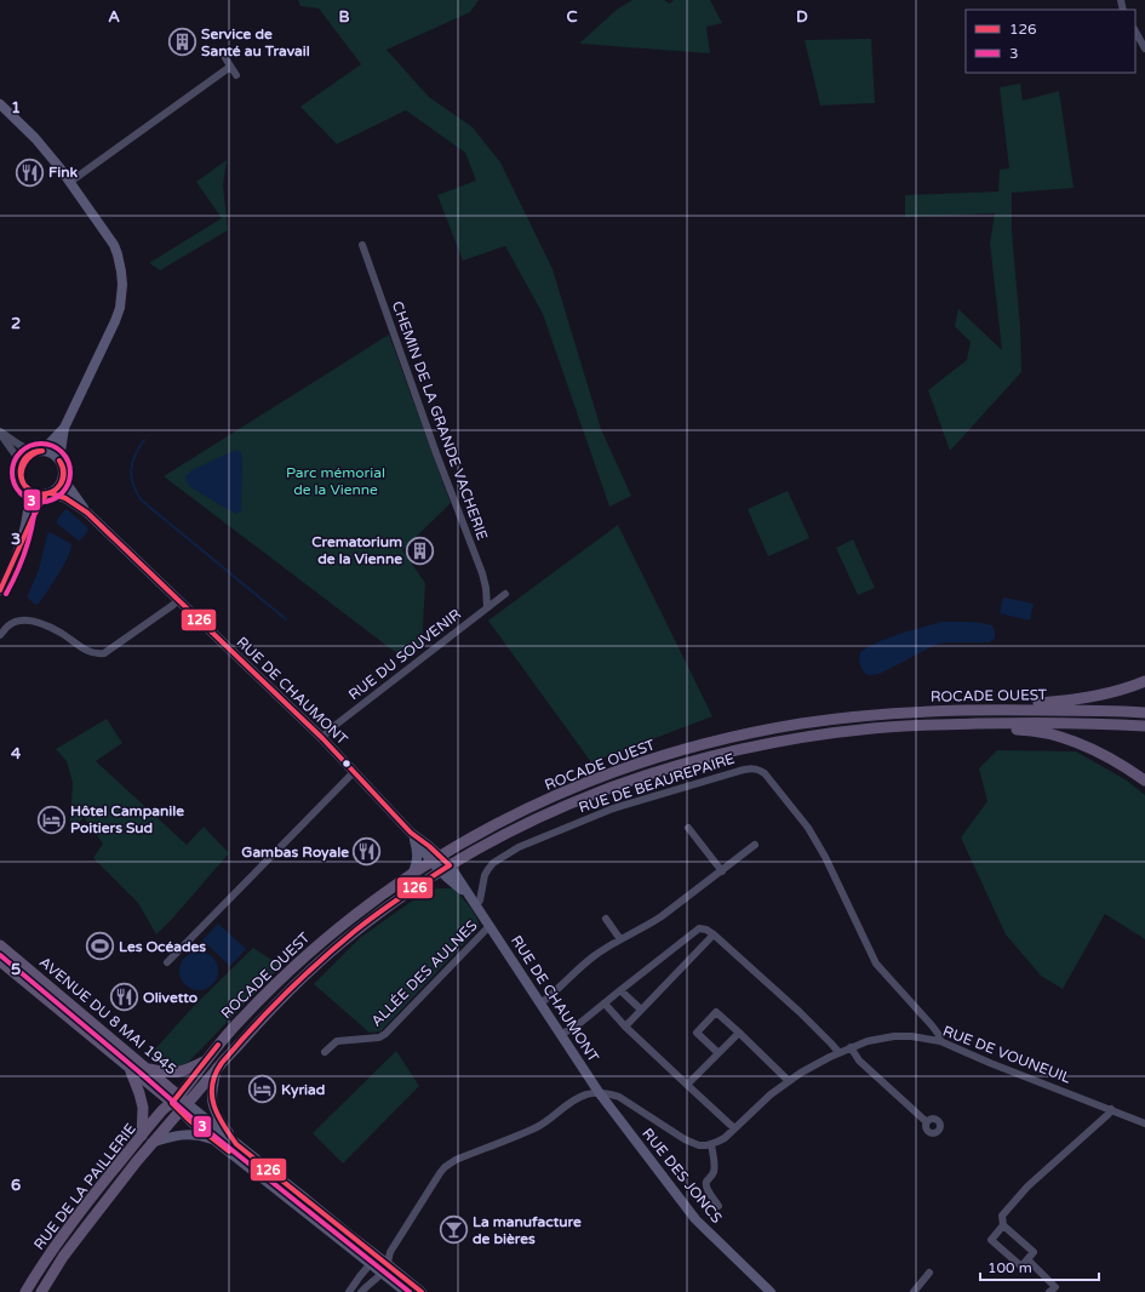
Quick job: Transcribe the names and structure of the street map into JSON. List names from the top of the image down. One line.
{"streets":{"main road":["ROCADE OUEST","AVENUE DU 8 MAI 1945","RUE DE LA PAILLERIE"],"street":["CHEMIN DE LA GRANDE VACHERIE","RUE DU SOUVENIR","RUE DE CHAUMONT","RUE DE BEAUREPAIRE","ALLÉE DES AULNES","RUE DE VOUNEUIL","RUE DES JONCS"]},"crossings":[["CHEMIN DE LA GRANDE VACHERIE","RUE DU SOUVENIR"],["RUE DU SOUVENIR","RUE DE CHAUMONT"],["RUE DE CHAUMONT","ROCADE OUEST"],["RUE DE CHAUMONT","RUE DE BEAUREPAIRE"],["RUE DE CHAUMONT","ALLÉE DES AULNES"],["RUE DE CHAUMONT","RUE DES JONCS"],["ROCADE OUEST","AVENUE DU 8 MAI 1945"],["ROCADE OUEST","RUE DE LA PAILLERIE"],["RUE DE BEAUREPAIRE","RUE DE VOUNEUIL"],["AVENUE DU 8 MAI 1945","RUE DE LA PAILLERIE"]],"parks":["Parc mémorial de la Vienne"],"places":{"building":["Service de Santé au Travail","Crematorium de la Vienne"],"restaurant":["Fink","Gambas Royale","Olivetto"],"hotel":["Hôtel Campanile Poitiers Sud","Kyriad"],"sports":["Les Océades"],"bar":["La manufacture de bières"]},"lines":["transit line 3","transit line 126"],"legend":["126","3"],"scale_bar":"100 m","grid":{"columns":["A","B","C","D"],"rows":["1","2","3","4","5","6"]}}
